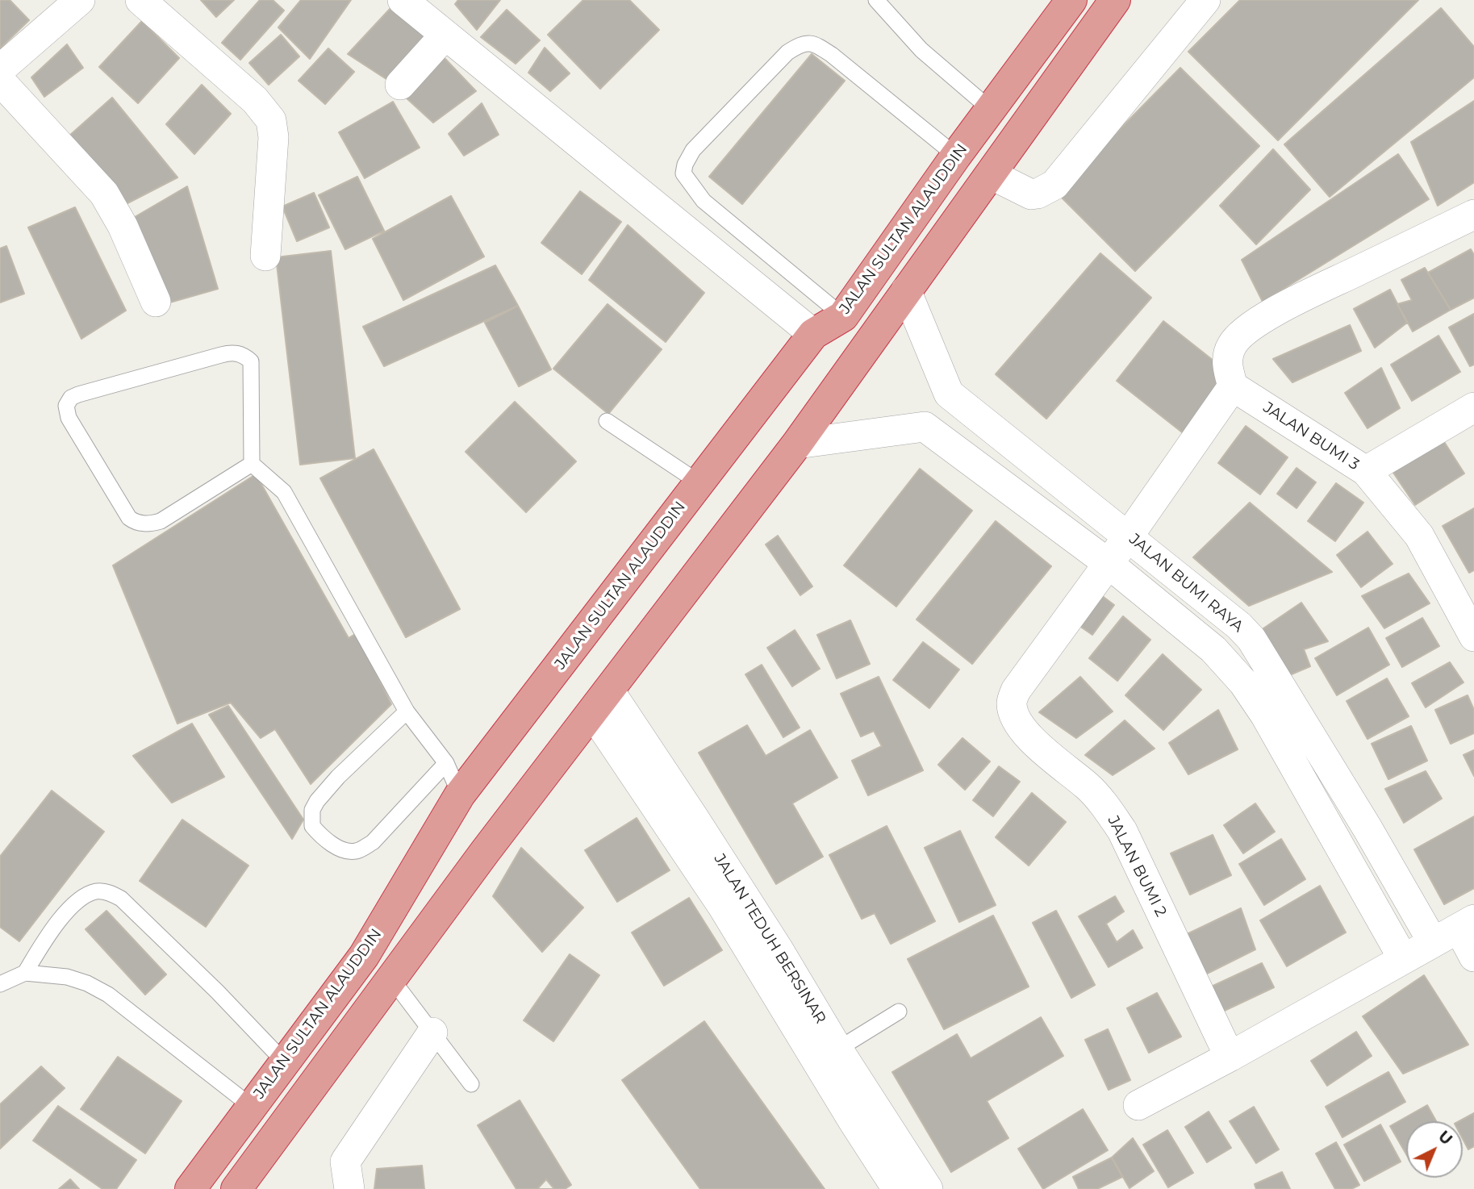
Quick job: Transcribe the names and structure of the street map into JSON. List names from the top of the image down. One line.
{"streets":{"highway":["JALAN SULTAN ALAUDDIN"],"street":["JALAN BUMI 3","JALAN BUMI RAYA","JALAN BUMI 2","JALAN TEDUH BERSINAR"]},"crossings":[["JALAN BUMI RAYA","JALAN BUMI 2"]],"north":"top right"}
